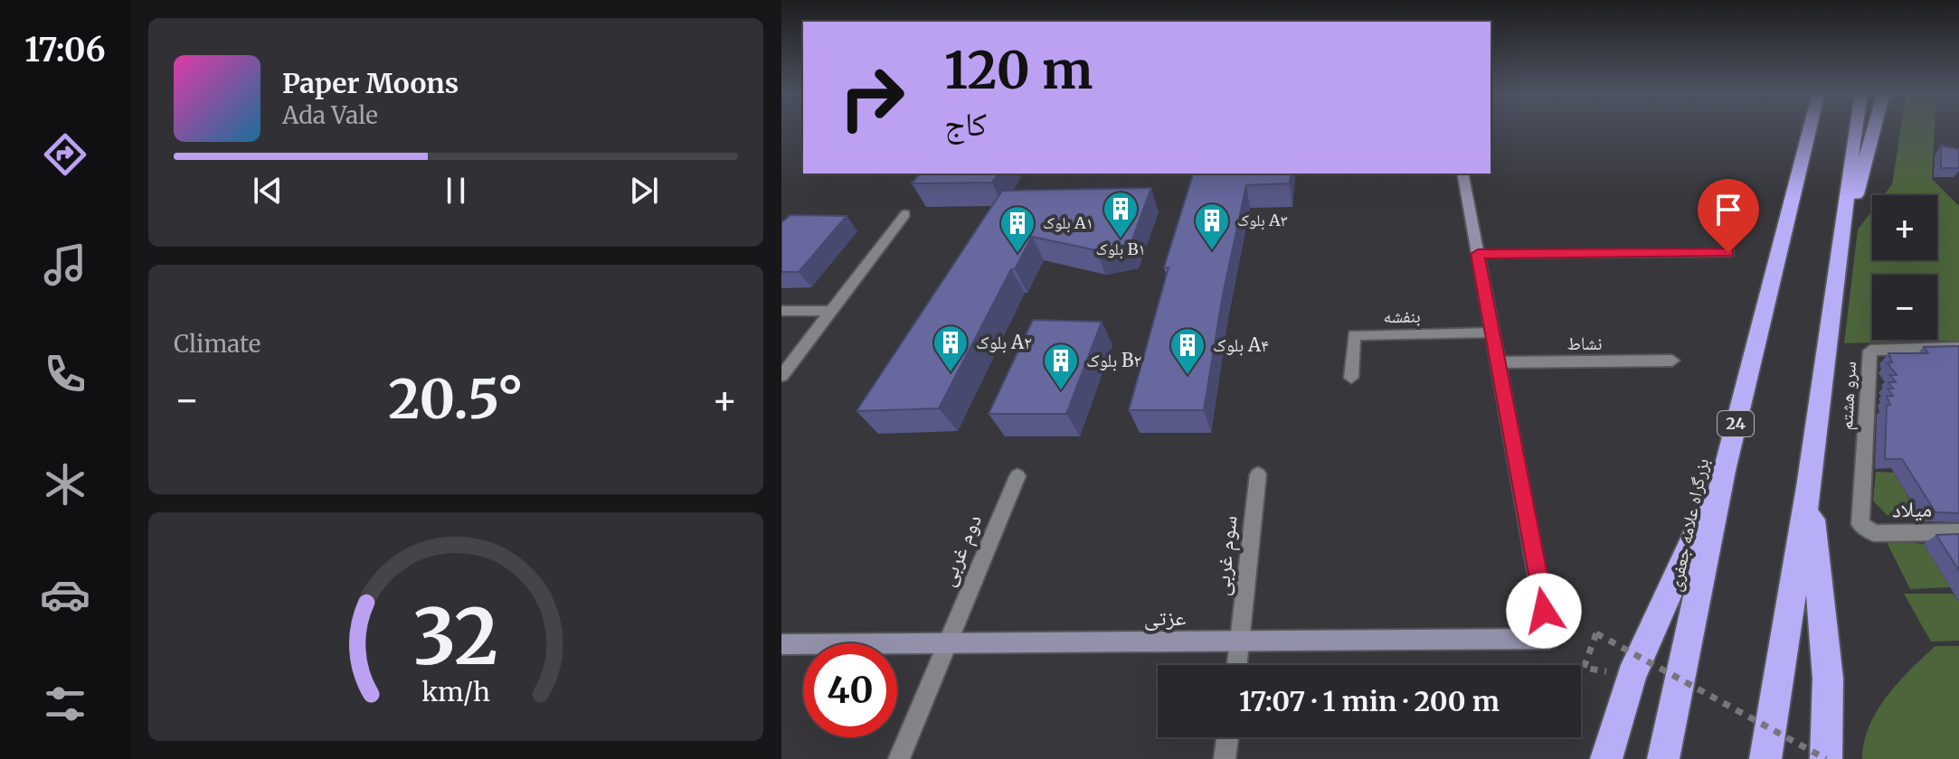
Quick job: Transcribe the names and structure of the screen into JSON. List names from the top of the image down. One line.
{"streets":{"highway":["24","بزرگراه علامه جعفری"],"street":["بنفشه","نشاط","سرو هشتم","میلاد","دوم غربی","سوم غربی","عزتی"]},"crossings":[["نشاط","عزتی"],["سرو هشتم","میلاد"],["دوم غربی","عزتی"],["سوم غربی","عزتی"]],"places":{"building":["بلوک B۱","بلوک A۳","بلوک A۱","بلوک A۲","بلوک A۴","بلوک B۲"]},"page":{"tabs":"17:06","turn":["120 m","کاج"],"song":["Paper Moons","Ada Vale"],"map_buttons":["+","−"],"tile":"Climate","heat":["−","20.5°","+"],"limit":"40","trip":"17:07 · 1 min · 200 m","gauge":["32","km/h"]}}
